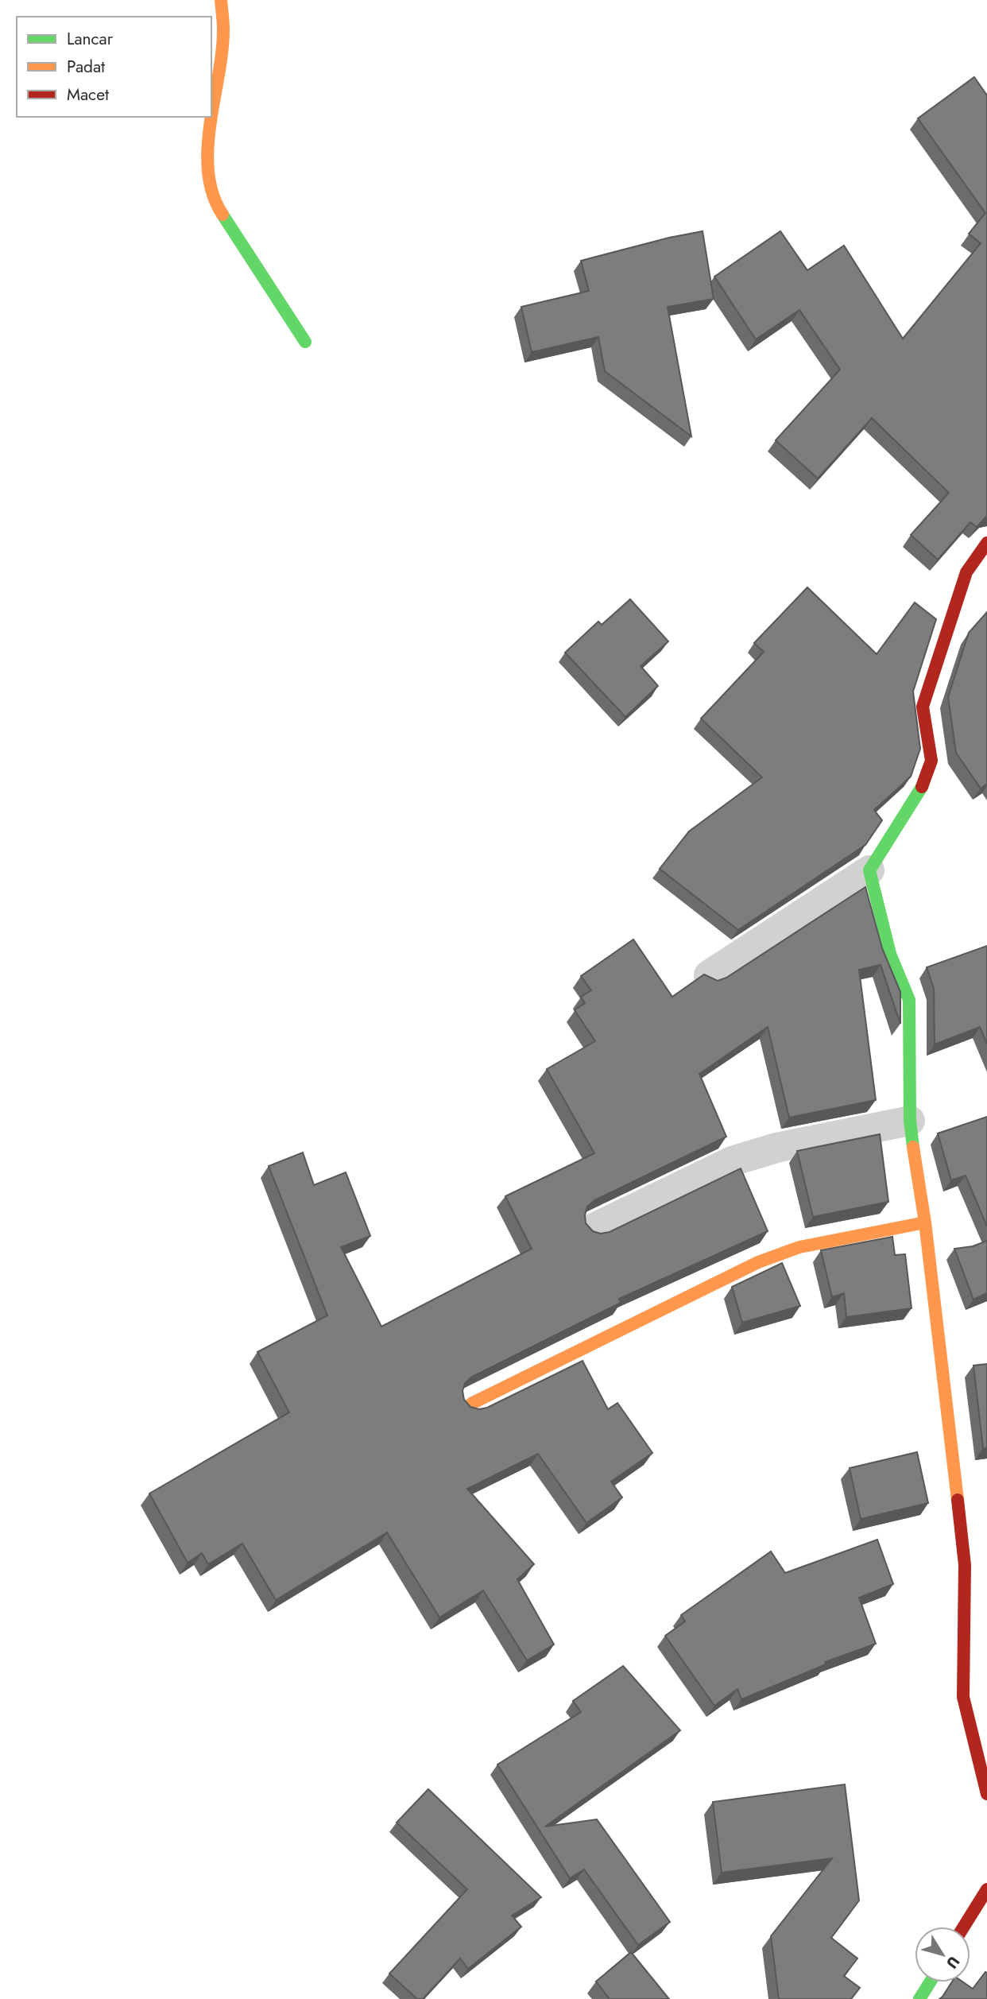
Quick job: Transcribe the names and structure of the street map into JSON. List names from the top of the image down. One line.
{"legend":["Lancar","Padat","Macet"],"north":"bottom right"}
